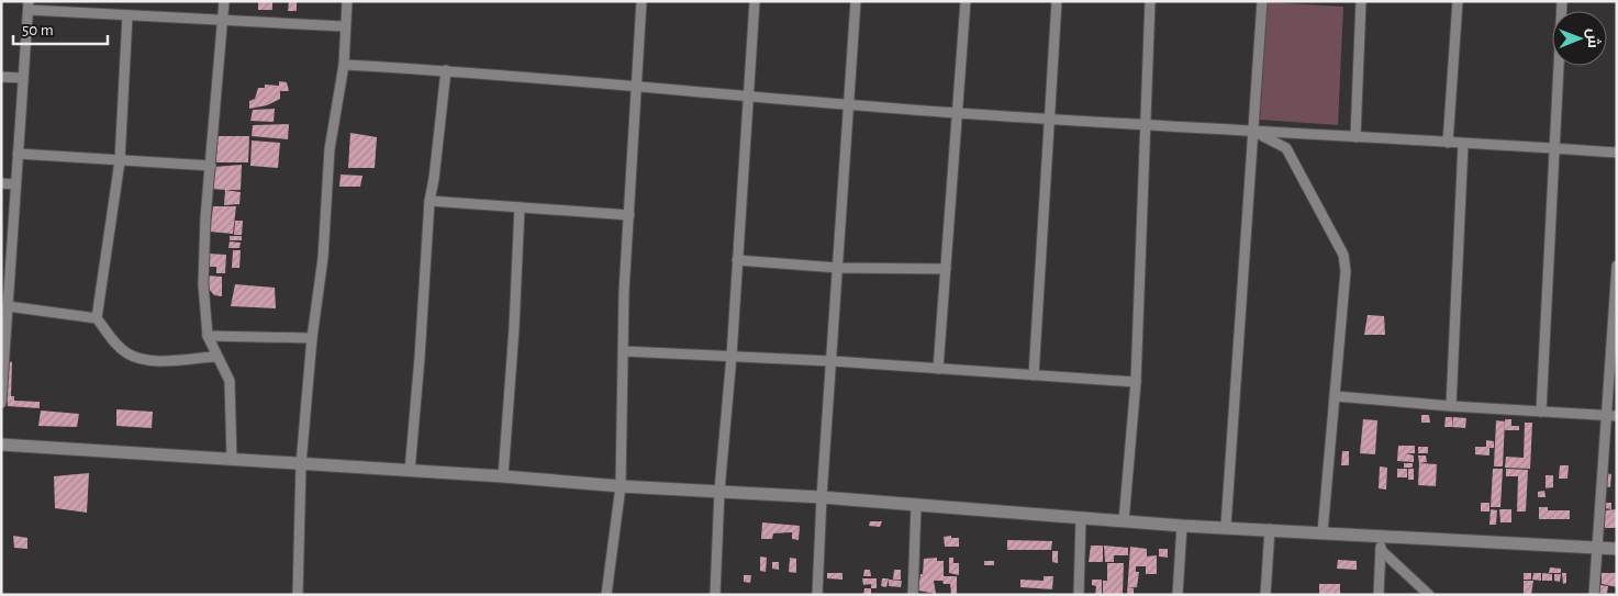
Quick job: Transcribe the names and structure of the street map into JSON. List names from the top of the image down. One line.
{"scale_bar":"50 m","north":"right"}
